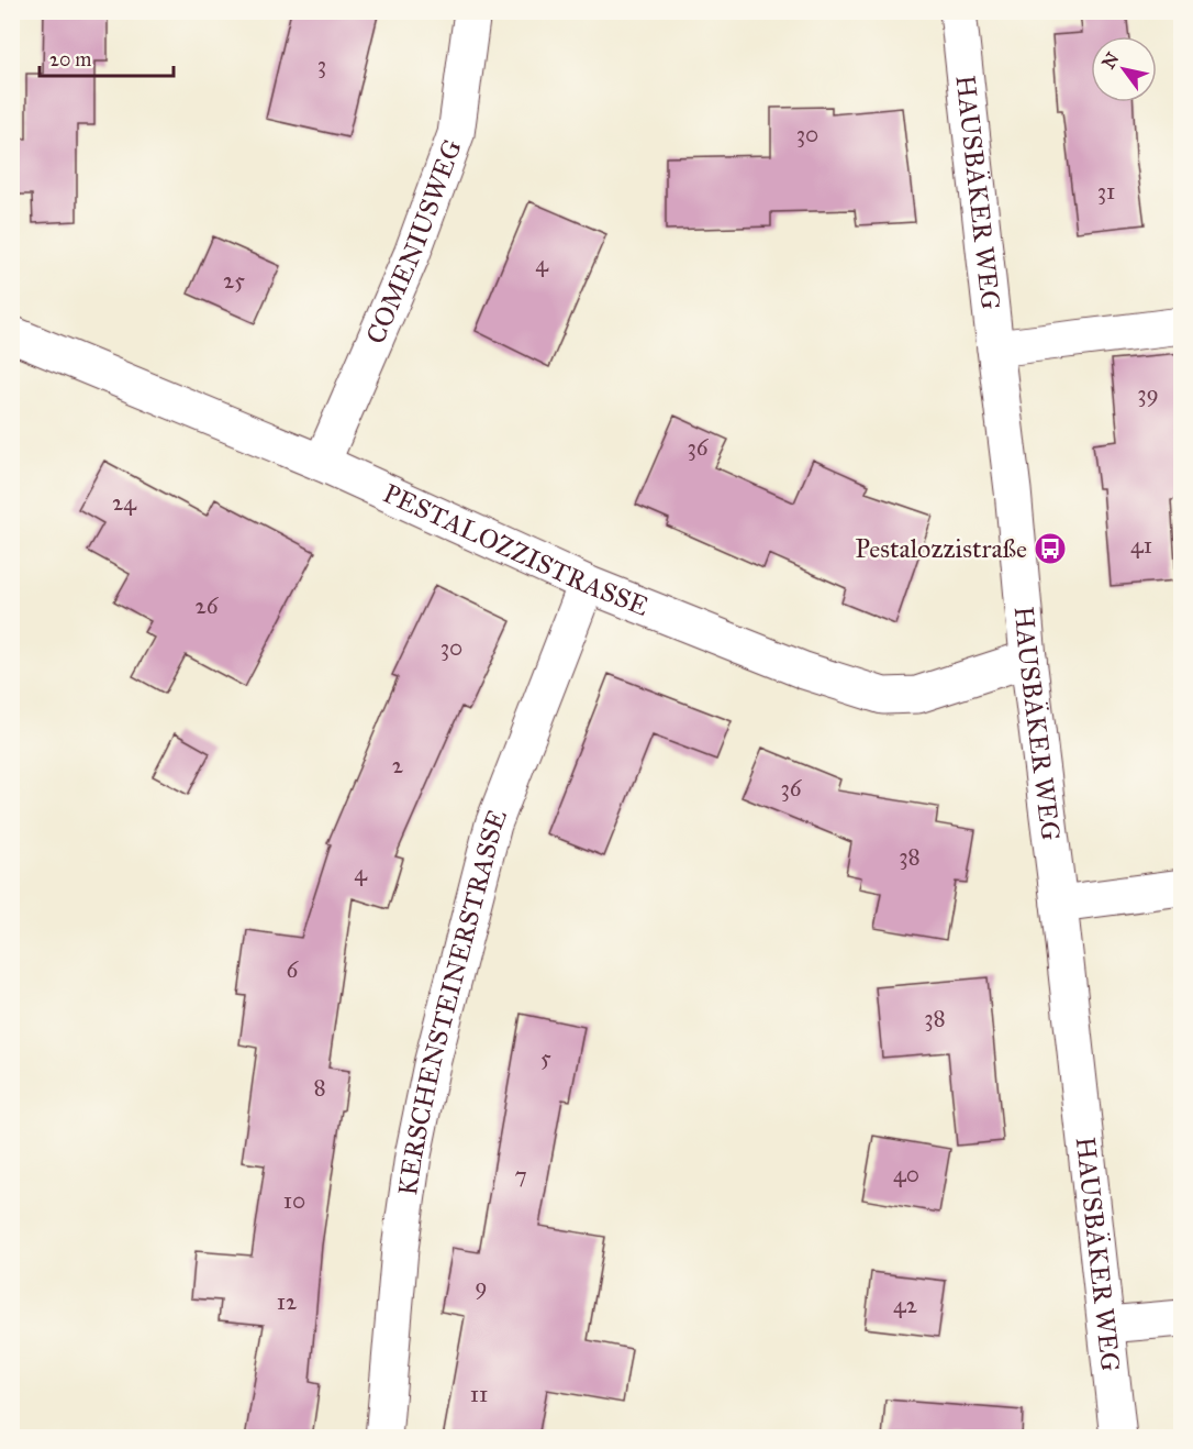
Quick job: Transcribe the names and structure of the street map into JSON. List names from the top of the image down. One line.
{"streets":{"street":["HAUSBÄKER WEG","COMENIUSWEG","PESTALOZZISTRASSE","KERSCHENSTEINERSTRASSE"]},"crossings":[["HAUSBÄKER WEG","PESTALOZZISTRASSE"],["COMENIUSWEG","PESTALOZZISTRASSE"],["PESTALOZZISTRASSE","KERSCHENSTEINERSTRASSE"]],"places":{"bus stop":["Pestalozzistraße"]},"house_numbers":["3","30","31","4","25","39","36","24","41","26","30","2","36","38","4","6","38","5","8","40","7","10","9","12","42","11"],"scale_bar":"20 m","north":"top left"}
